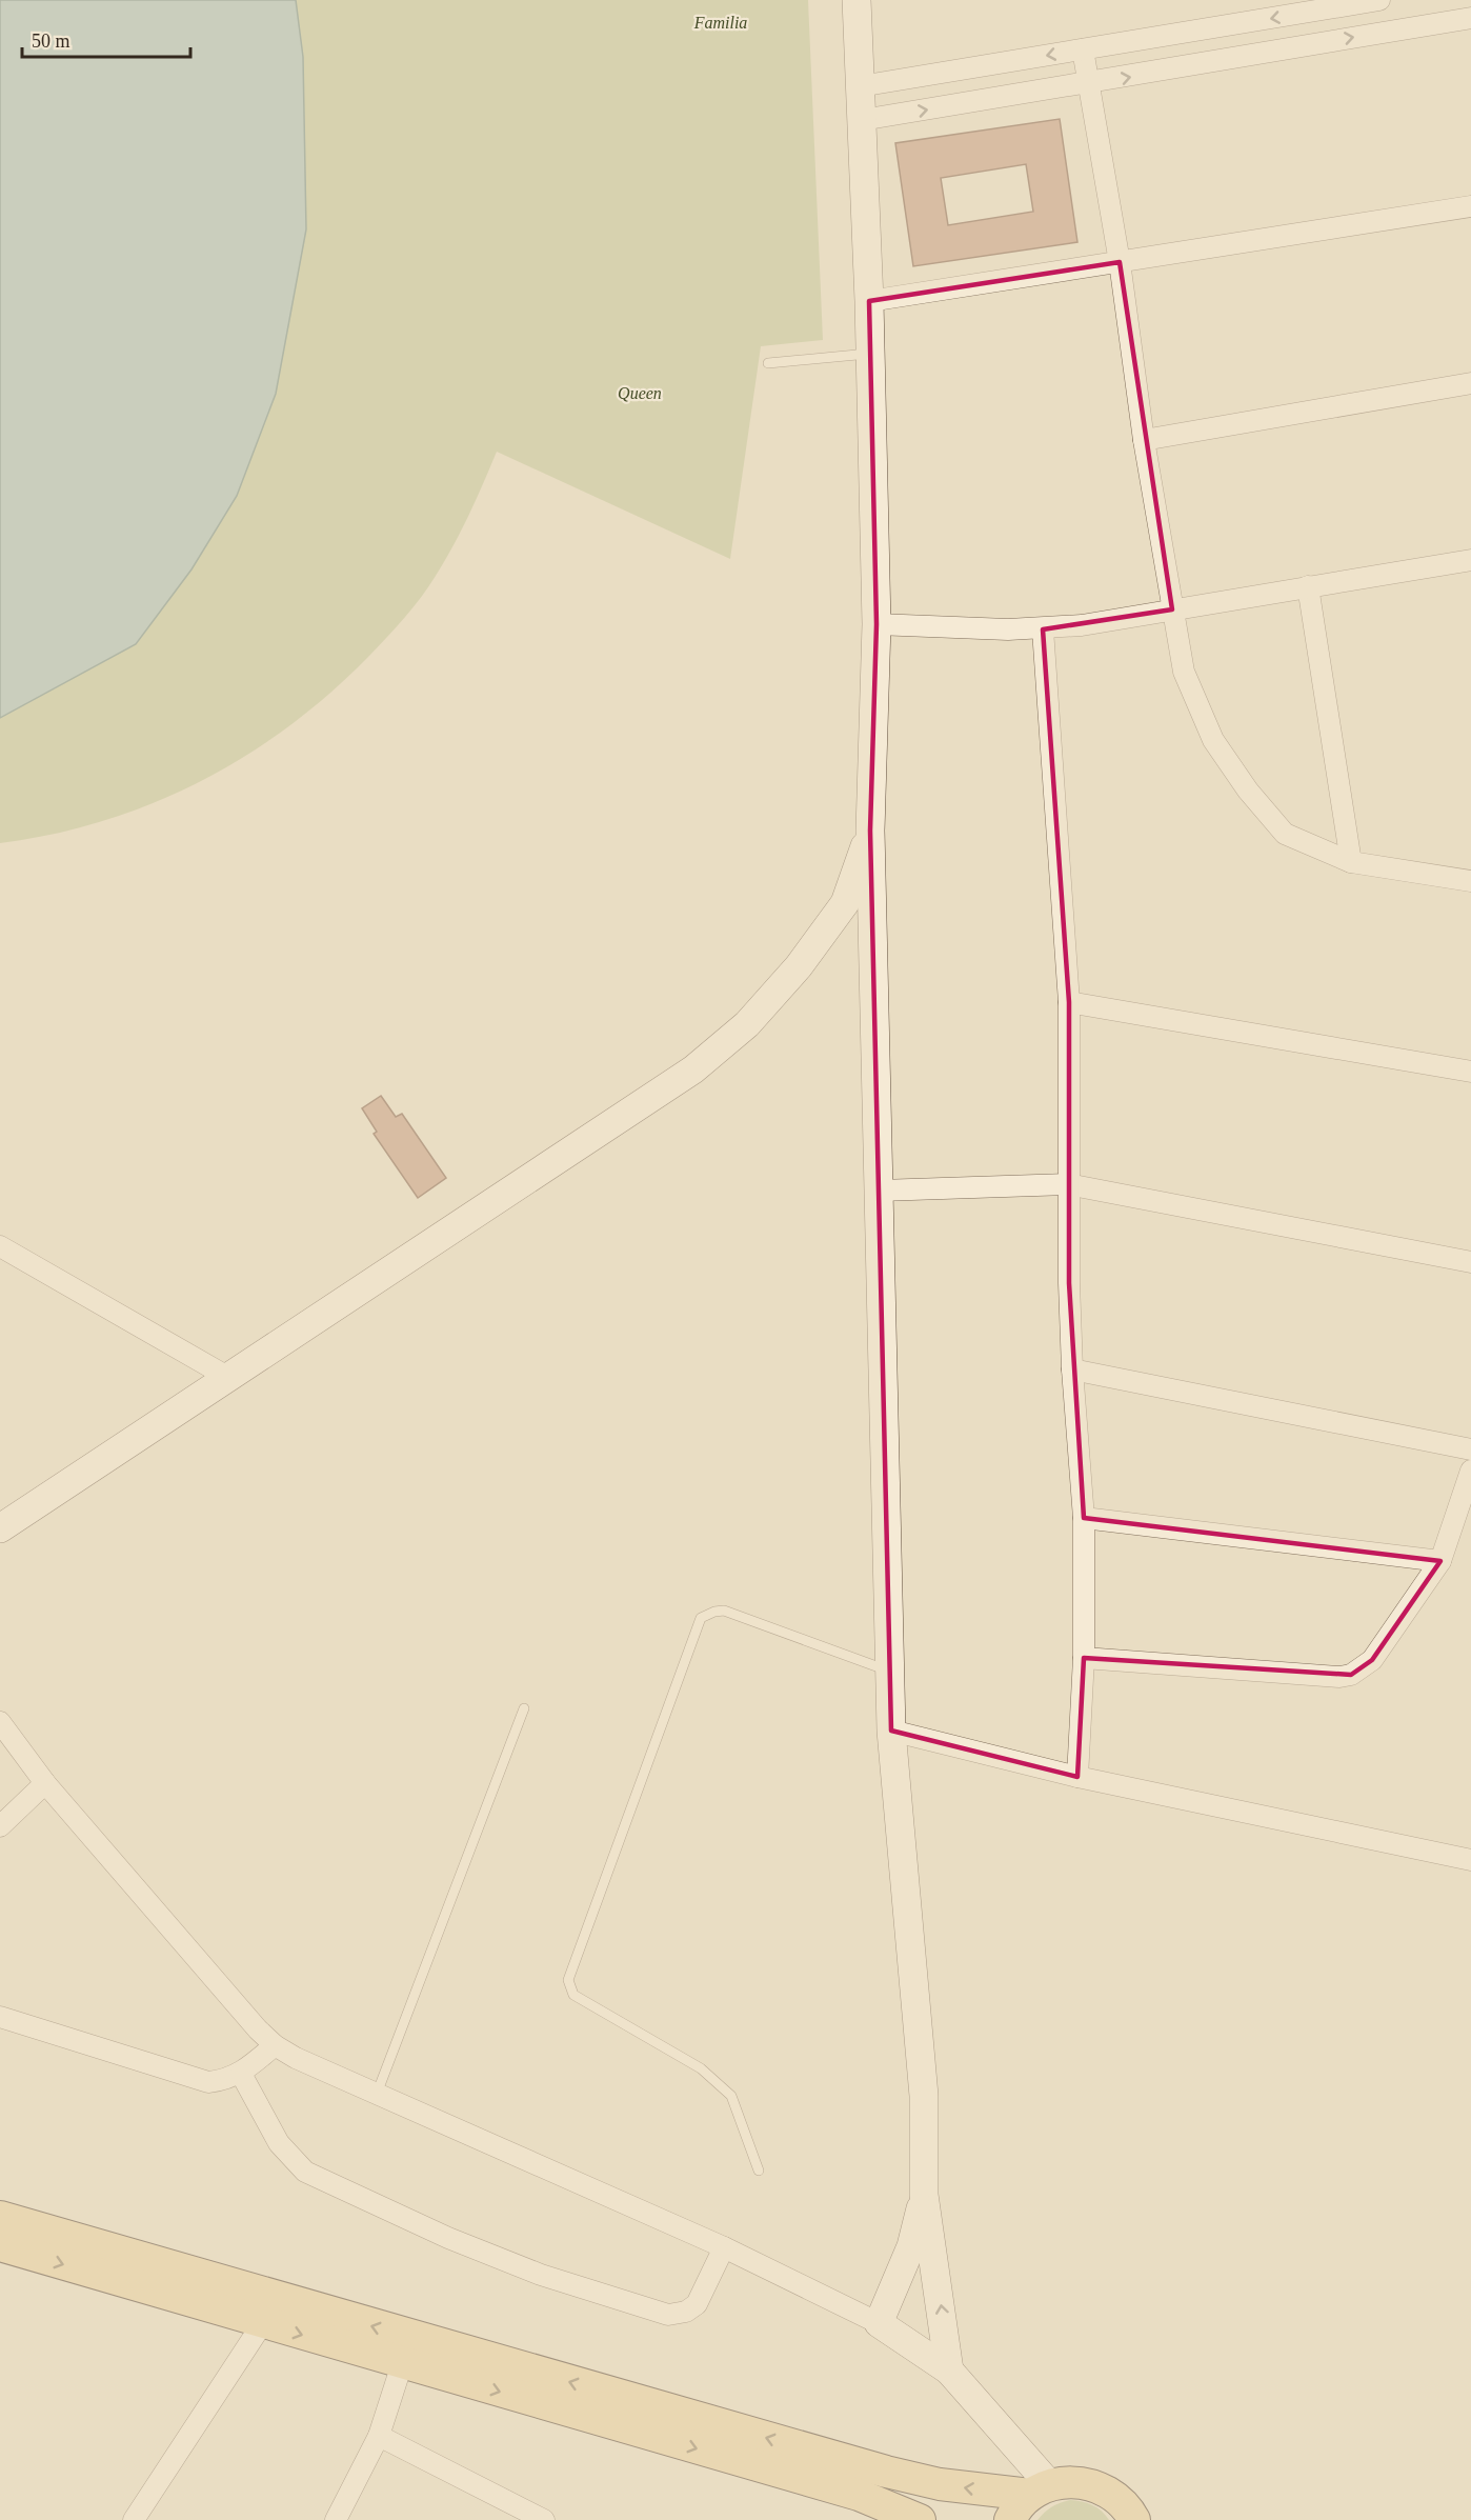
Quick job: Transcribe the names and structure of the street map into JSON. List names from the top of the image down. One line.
{"parks":["Familia","Queen"],"scale_bar":"50 m"}
